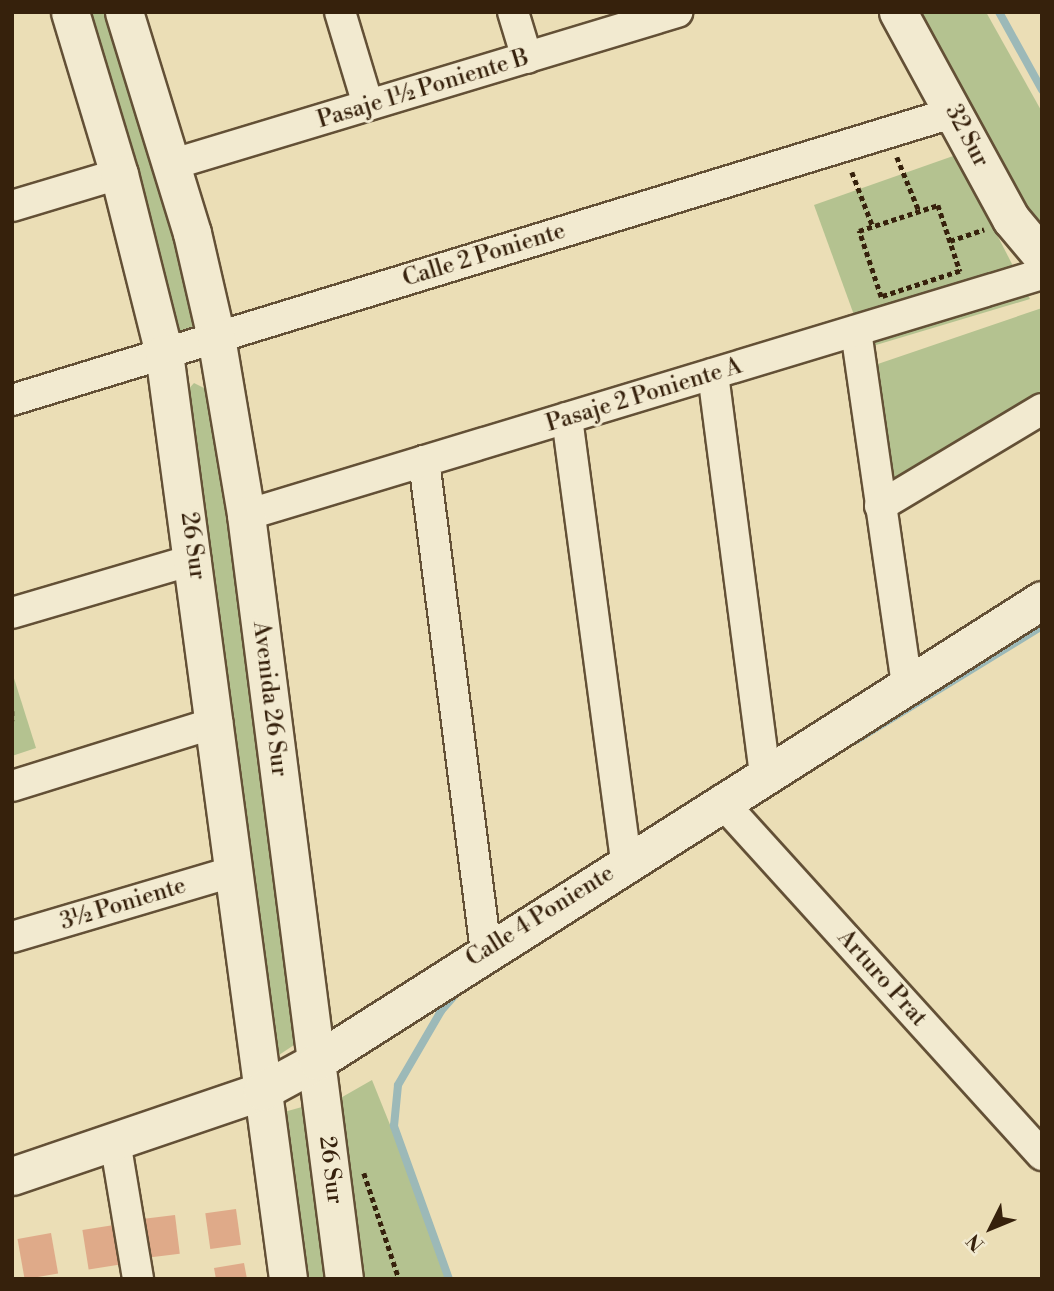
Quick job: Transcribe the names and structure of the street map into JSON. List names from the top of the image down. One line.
{"streets":{"street":["Pasaje 1½ Poniente B","32 Sur","Calle 2 Poniente","Pasaje 2 Poniente A","26 Sur","Avenida 26 Sur","3½ Poniente","Calle 4 Poniente","Arturo Prat"]},"crossings":[["32 Sur","Calle 2 Poniente"],["Calle 2 Poniente","26 Sur"],["Calle 2 Poniente","Avenida 26 Sur"],["Pasaje 2 Poniente A","Avenida 26 Sur"],["26 Sur","Avenida 26 Sur"],["26 Sur","3½ Poniente"],["26 Sur","Calle 4 Poniente"],["Avenida 26 Sur","Calle 4 Poniente"],["Calle 4 Poniente","Arturo Prat"]],"north":"bottom left"}
